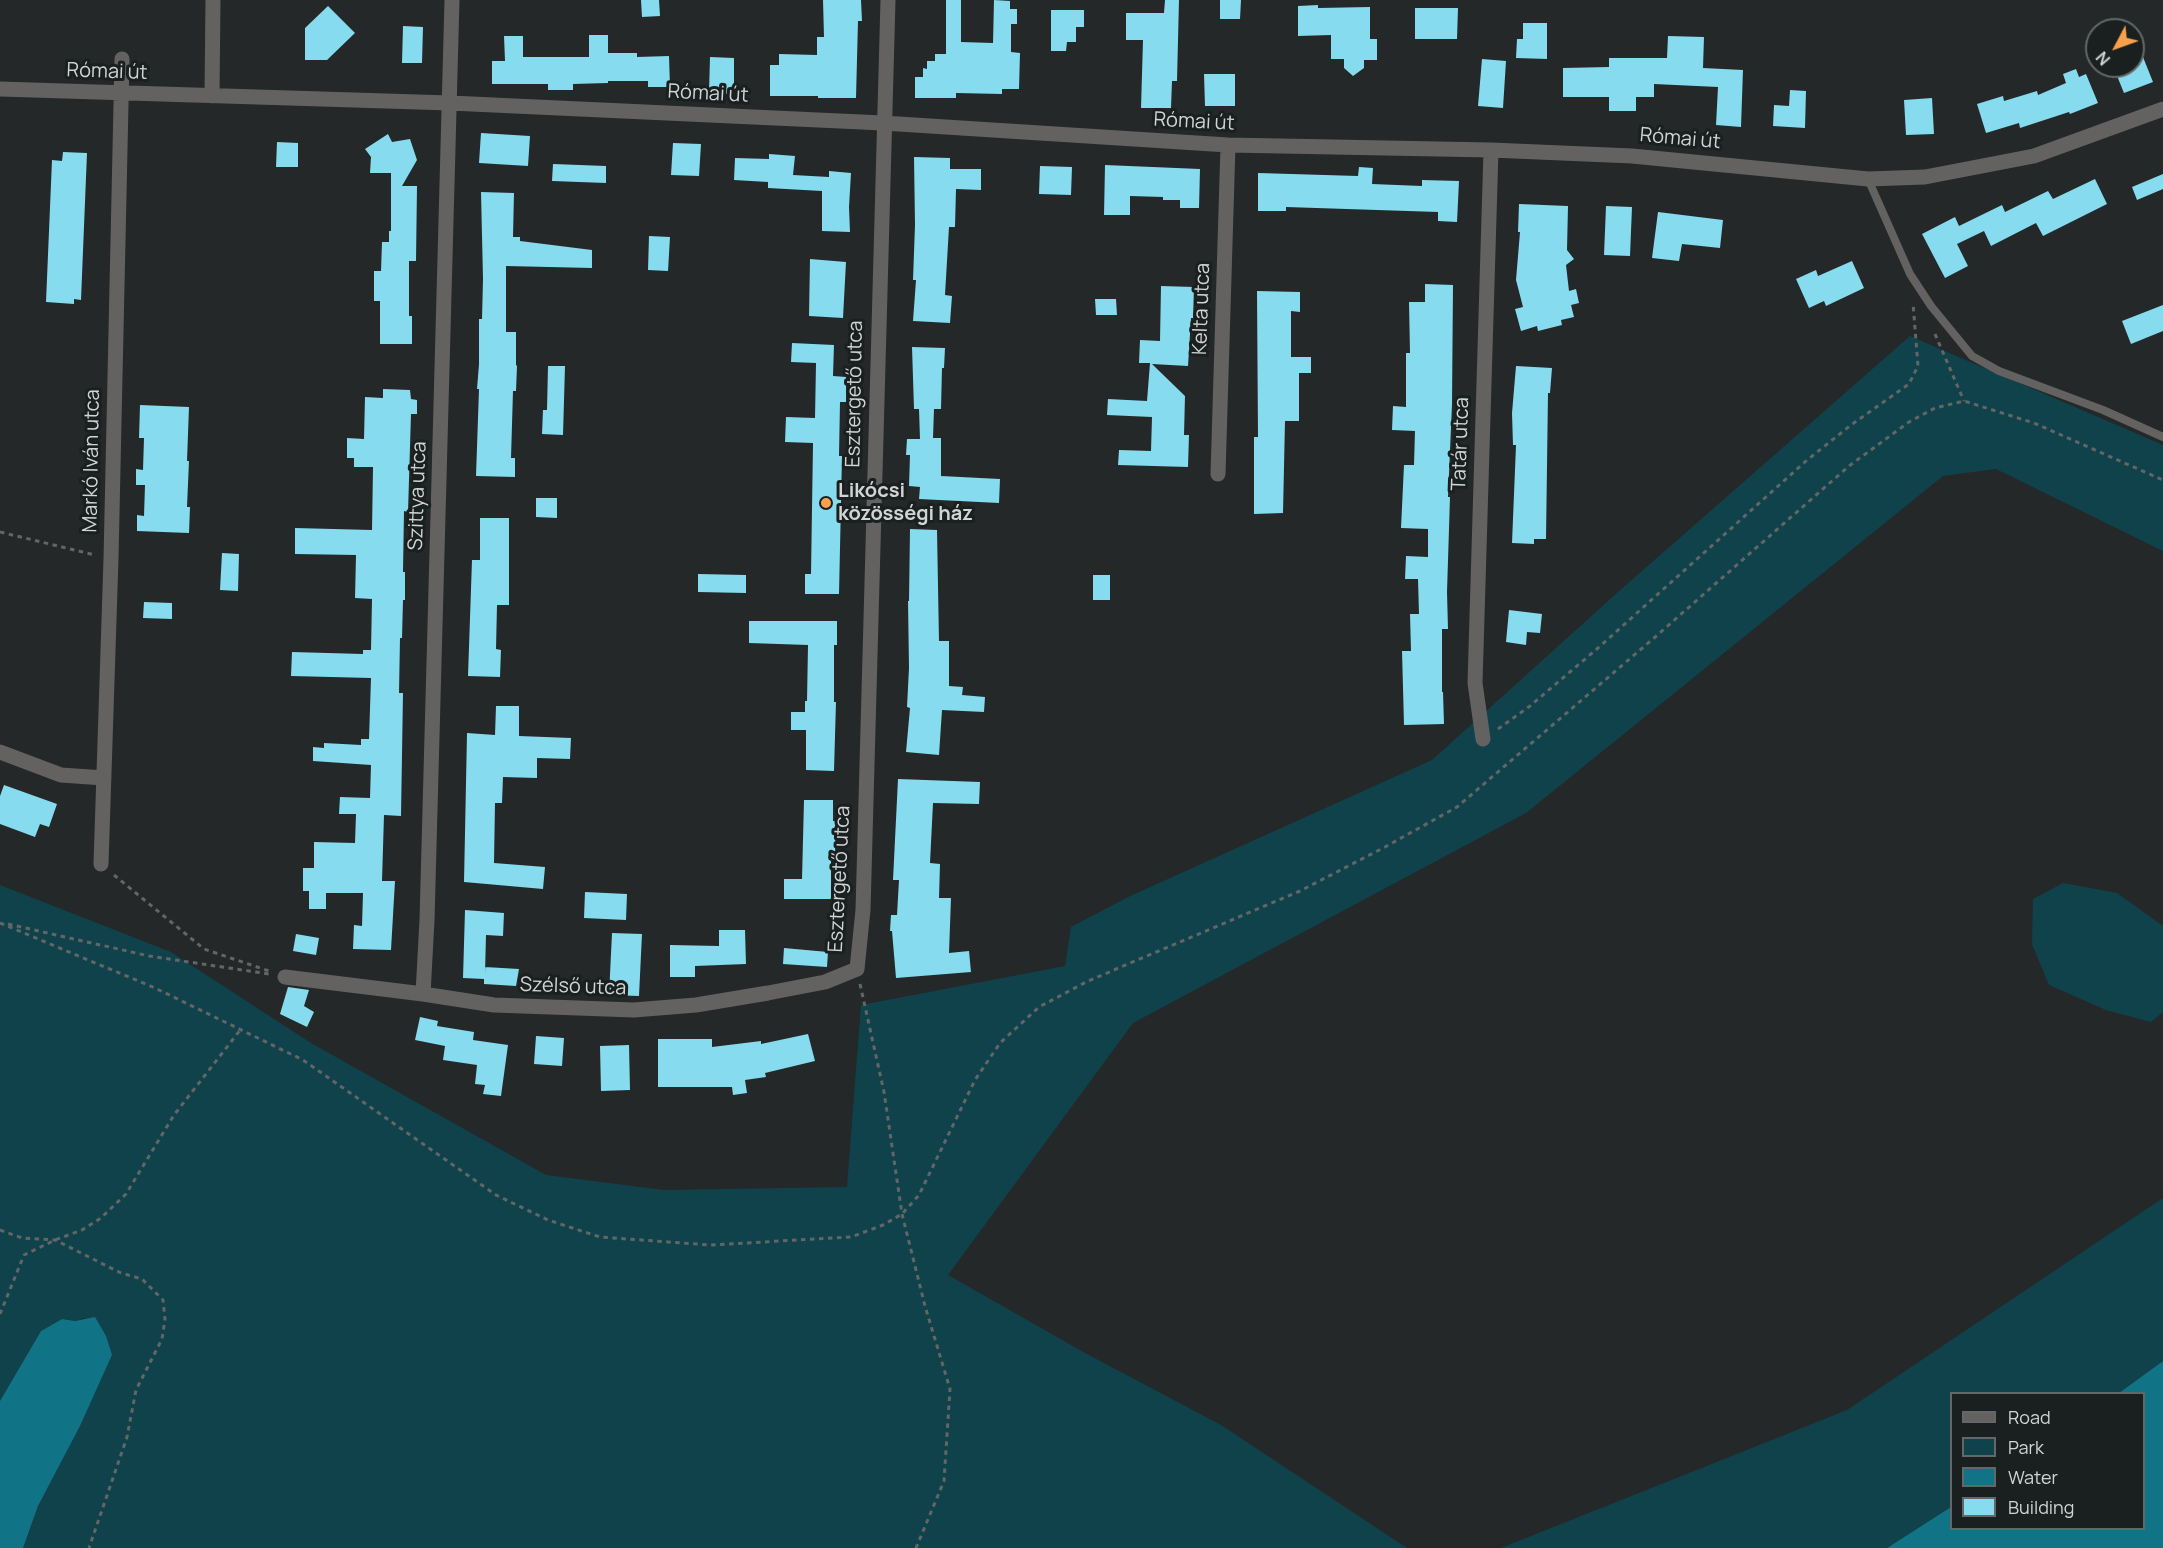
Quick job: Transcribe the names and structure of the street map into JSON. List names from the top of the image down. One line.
{"streets":{"street":["Római út","Kelta utca","Esztergető utca","Tatár utca","Markó Iván utca","Szittya utca","Szélső utca"]},"crossings":[["Római út","Kelta utca"],["Római út","Esztergető utca"],["Római út","Tatár utca"],["Római út","Markó Iván utca"],["Római út","Szittya utca"],["Esztergető utca","Szélső utca"],["Szittya utca","Szélső utca"]],"places":["Likócsi közösségi ház"],"legend":["Road","Park","Water","Building"],"north":"bottom left"}
